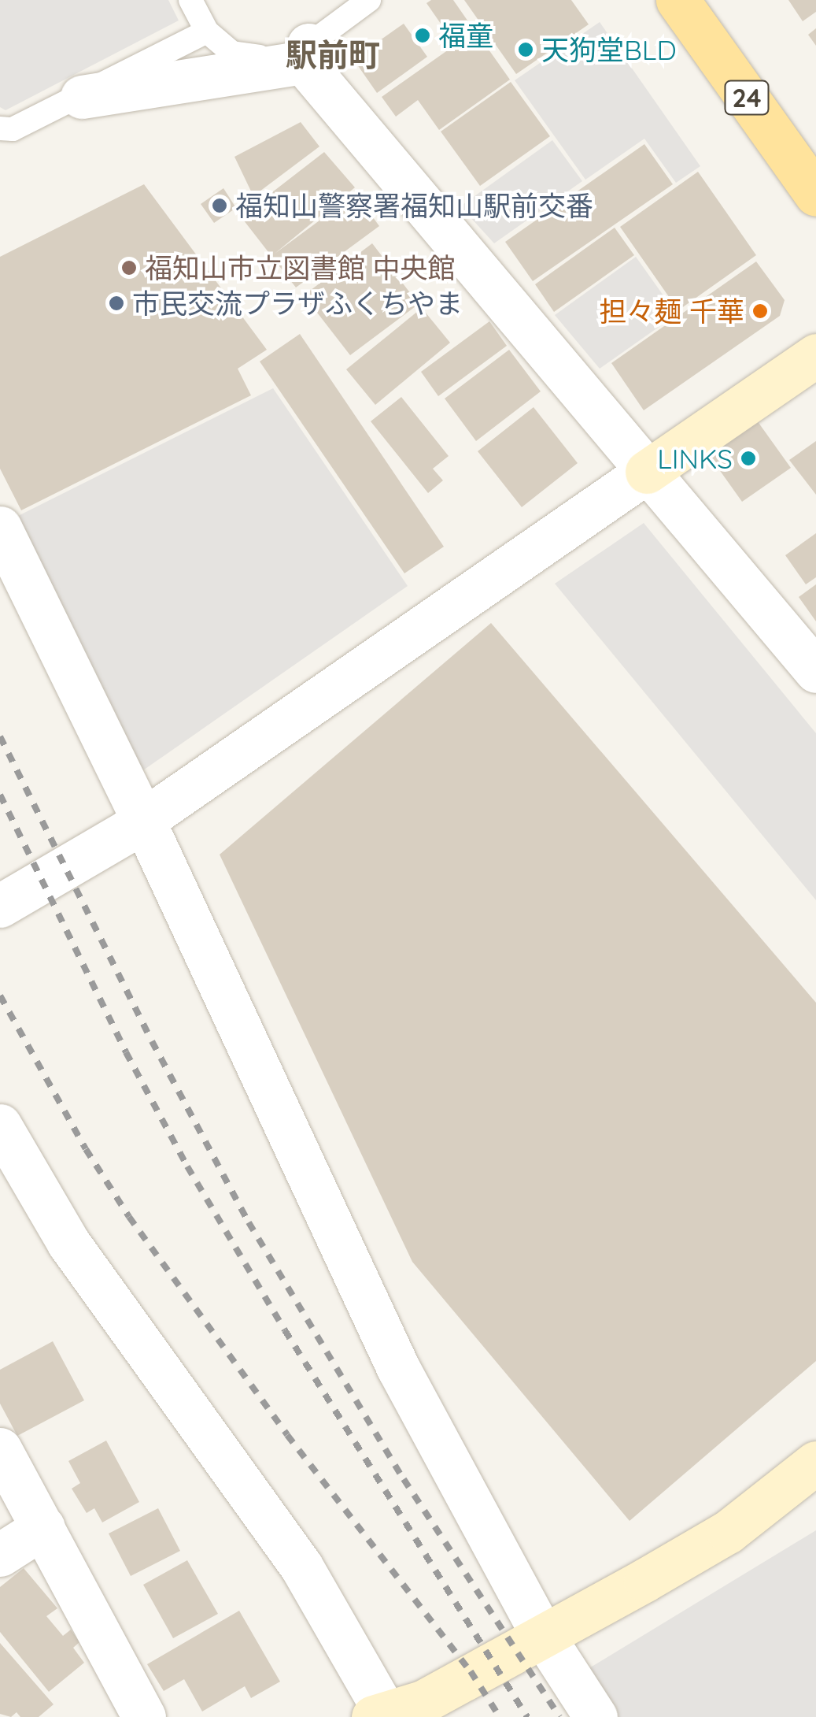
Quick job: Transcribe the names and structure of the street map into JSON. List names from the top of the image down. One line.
{"streets":{"main road":["24"]},"districts":["駅前町"],"places":["福童","天狗堂BLD","福知山警察署福知山駅前交番","福知山市立図書館 中央館","市民交流プラザふくちやま","担々麺 千華","LINKS"]}
